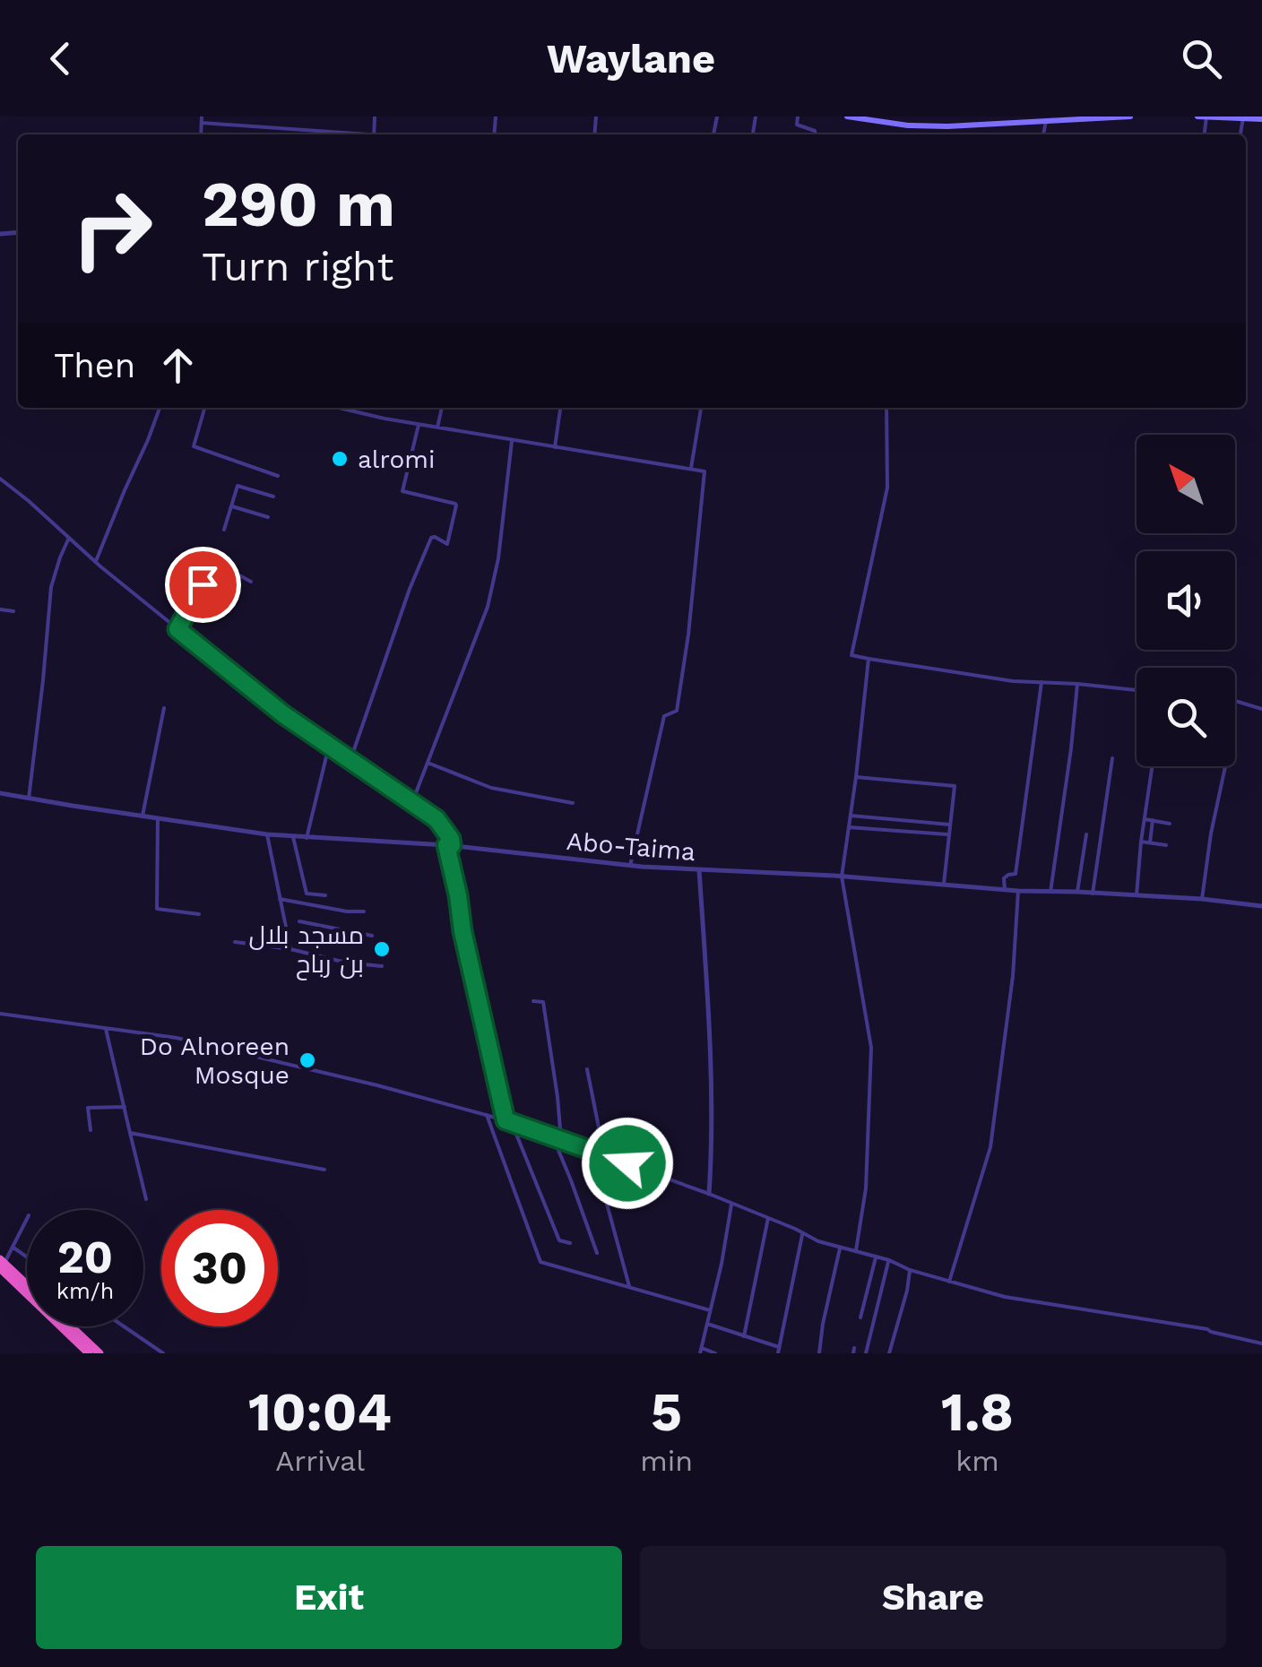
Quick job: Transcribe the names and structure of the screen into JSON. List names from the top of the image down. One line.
{"streets":{"street":["Abo-Taima"]},"places":["alromi","مسجد بلال بن رباح","Do Alnoreen Mosque"],"north":"top left","page":{"header":"Waylane","turn":["290 m","Turn right"],"then":"Then","speed":"20 km/h","limit":"30","eta":["10:04","Arrival","5","min","1.8","km"],"buttons":["Exit","Share"]}}
